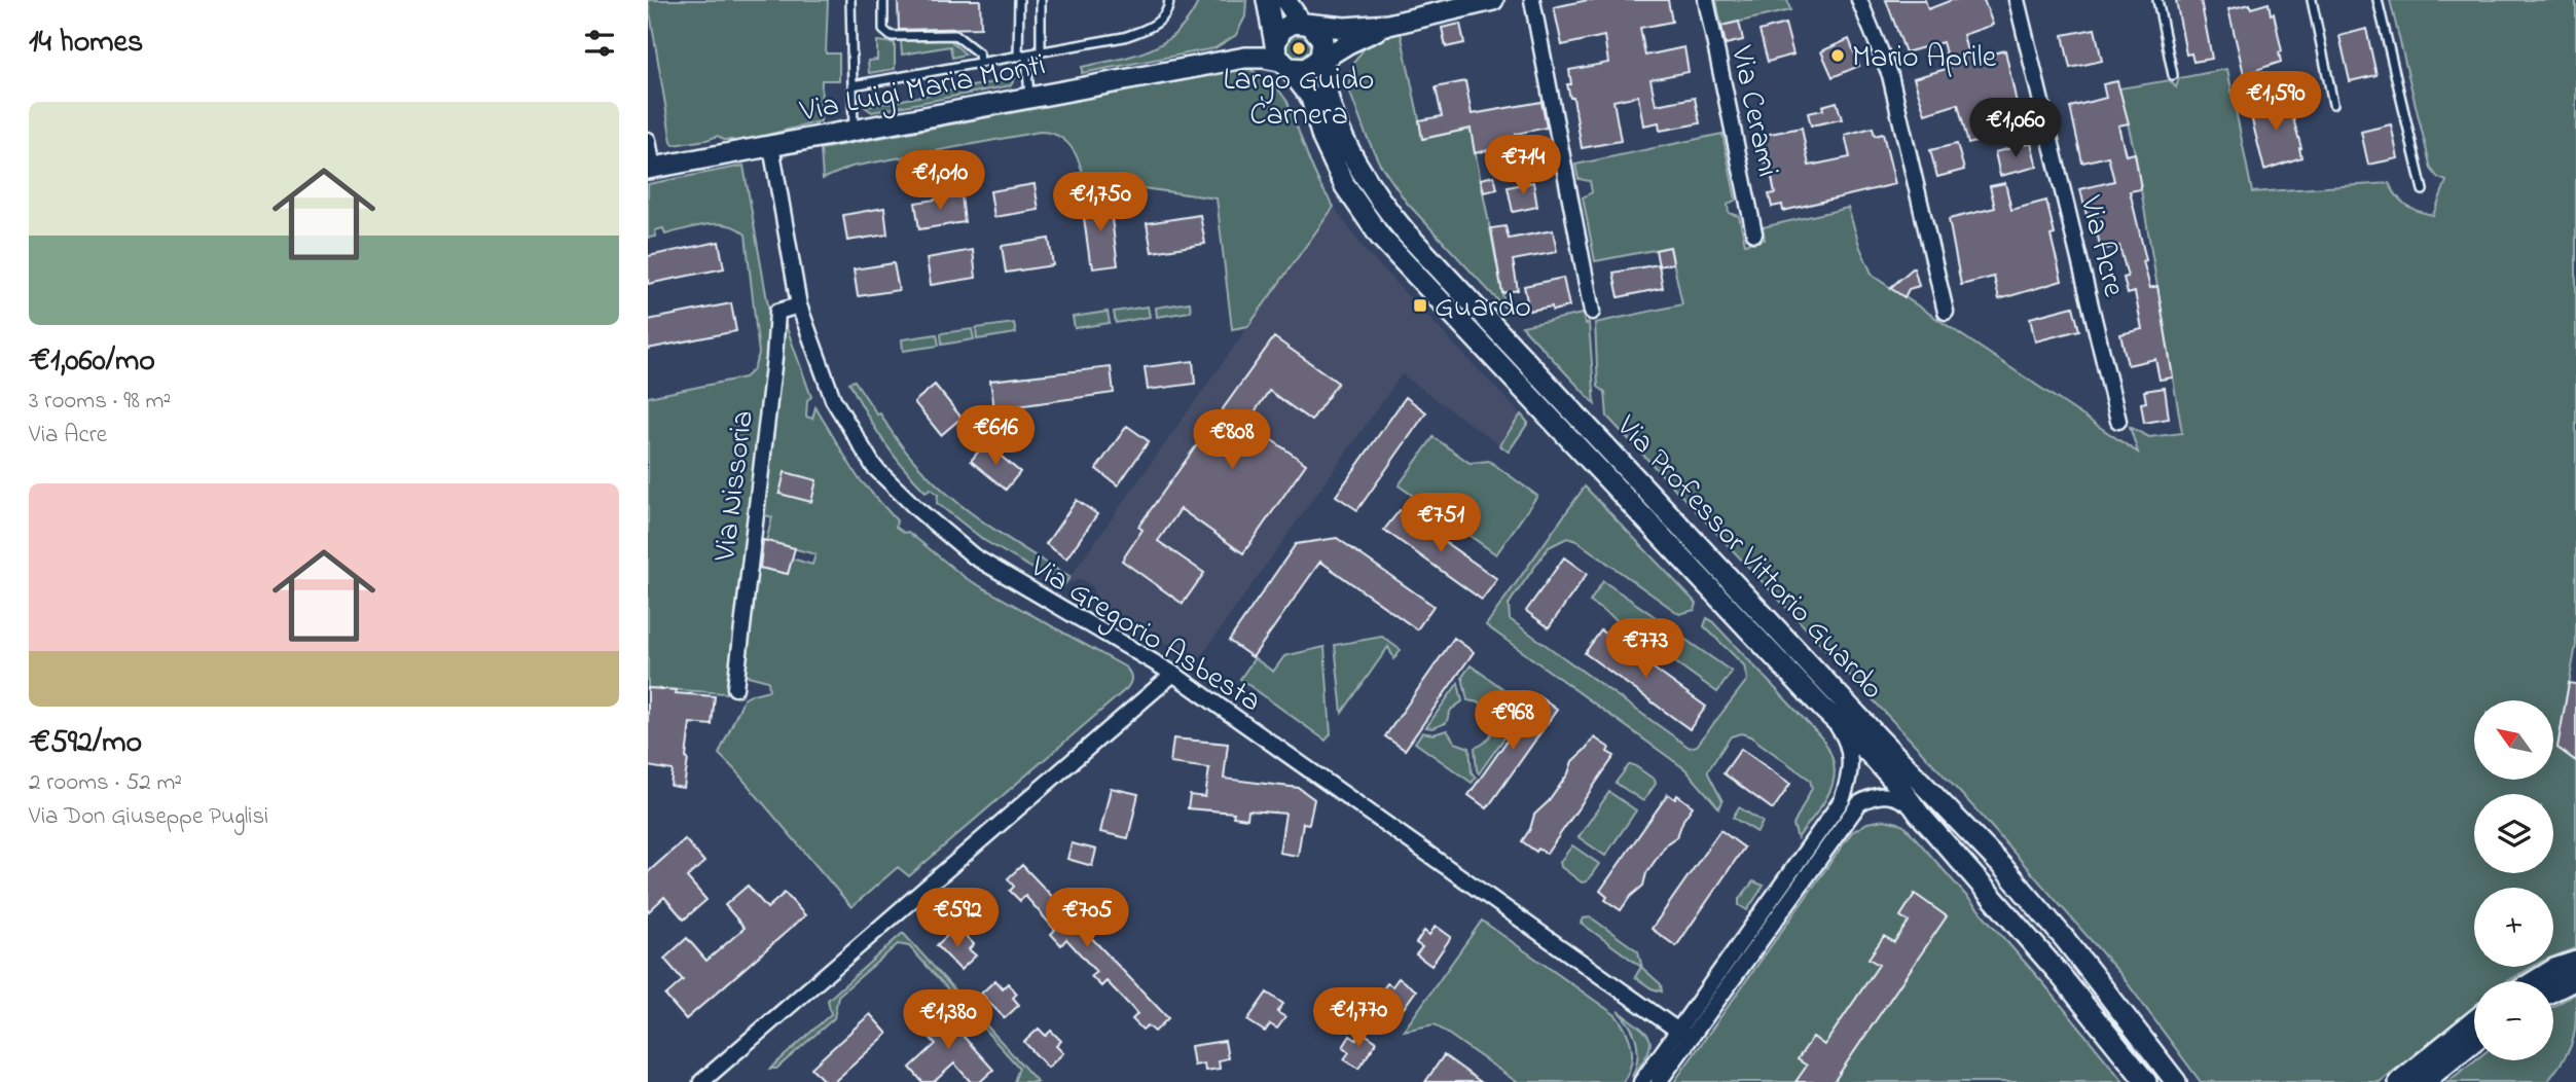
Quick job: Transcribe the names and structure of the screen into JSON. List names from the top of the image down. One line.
{"streets":{"street":["Via Luigi Maria Monti","Via Cerami","Via Acre","Via Nissoria","Via Professor Vittorio Guardo","Via Gregorio Asbesta"]},"crossings":[["Via Luigi Maria Monti","Via Professor Vittorio Guardo"],["Via Luigi Maria Monti","Via Gregorio Asbesta"],["Via Nissoria","Via Gregorio Asbesta"]],"places":{"other":["Largo Guido Carnera","Mario Aprile"],"transit":["Guardo"]},"north":"top left","page":{"heading":"14 homes","price":["€1,590","€1,060","€714","€1,010","€1,750","€616","€808","€751","€773","€968","€592","€705","€1,770","€1,380"],"list":[{"name":"€1,060/mo","note":"3 rooms · 98 m² · Via Acre"},{"name":"€592/mo","note":"2 rooms · 52 m² · Via Don Giuseppe Puglisi"}],"map_buttons":["+","−"]}}
